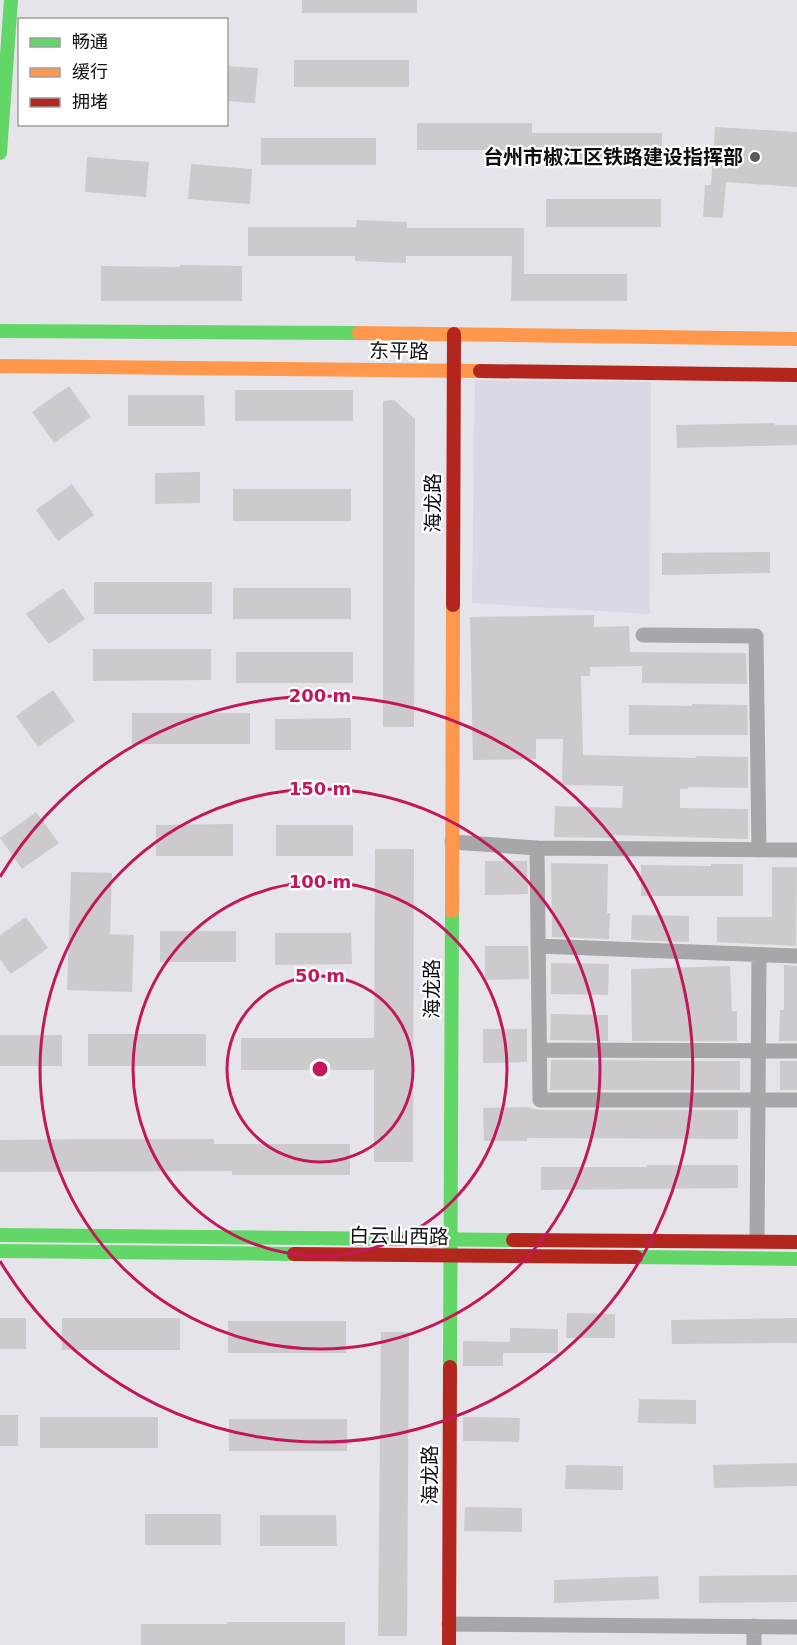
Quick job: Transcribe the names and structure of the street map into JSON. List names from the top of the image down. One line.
{"streets":{"main road":["东平路","海龙路","白云山西路"]},"crossings":[["东平路","海龙路"],["海龙路","白云山西路"]],"places":["台州市椒江区铁路建设指挥部"],"legend":["畅通","缓行","拥堵"],"rings":["200 m","150 m","100 m","50 m"]}
